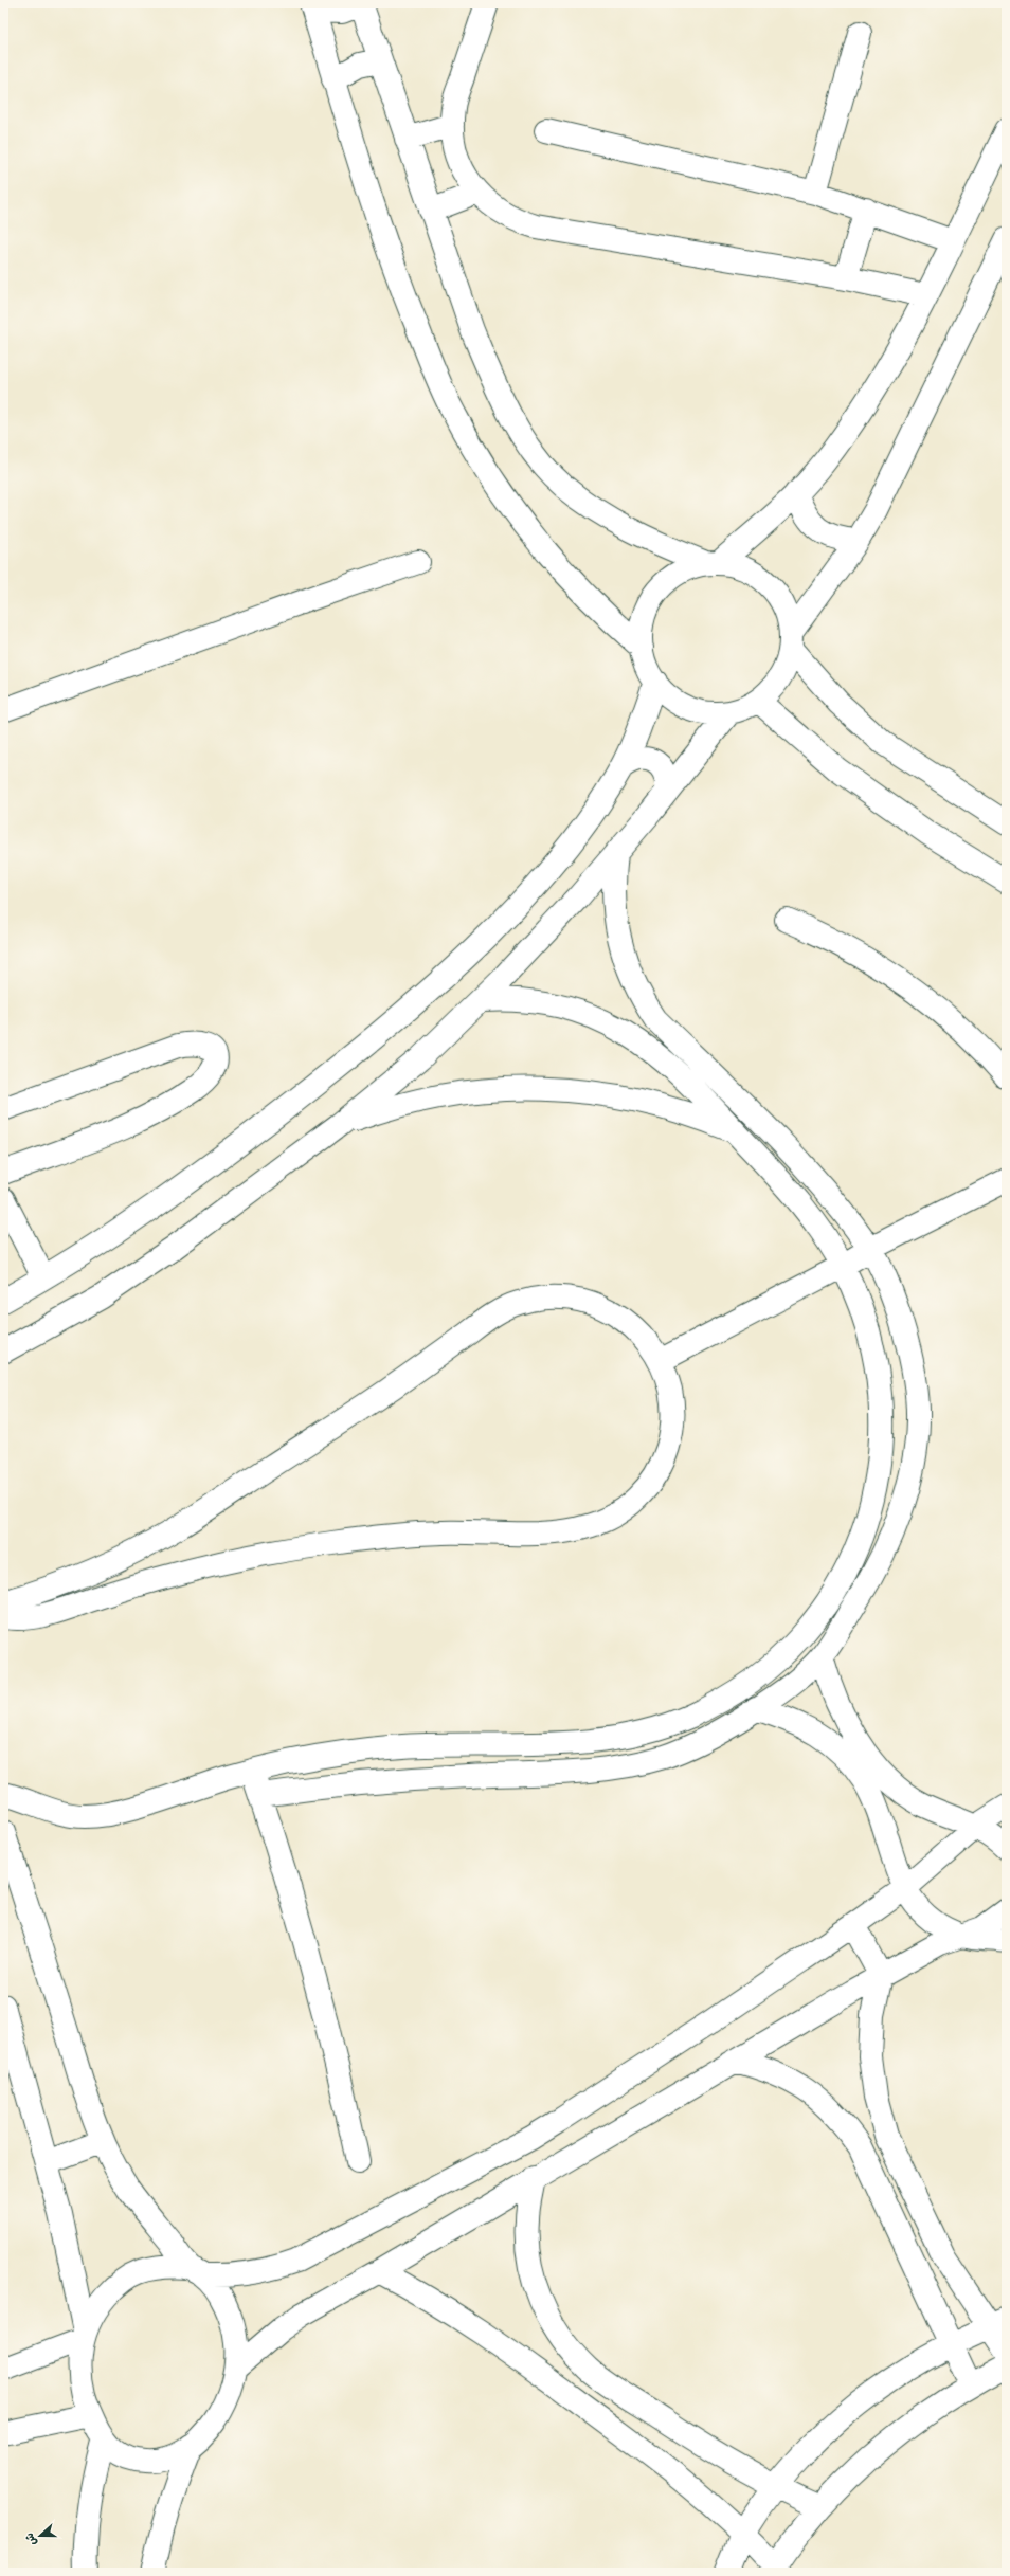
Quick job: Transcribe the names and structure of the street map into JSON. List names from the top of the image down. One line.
{"north":"left"}
